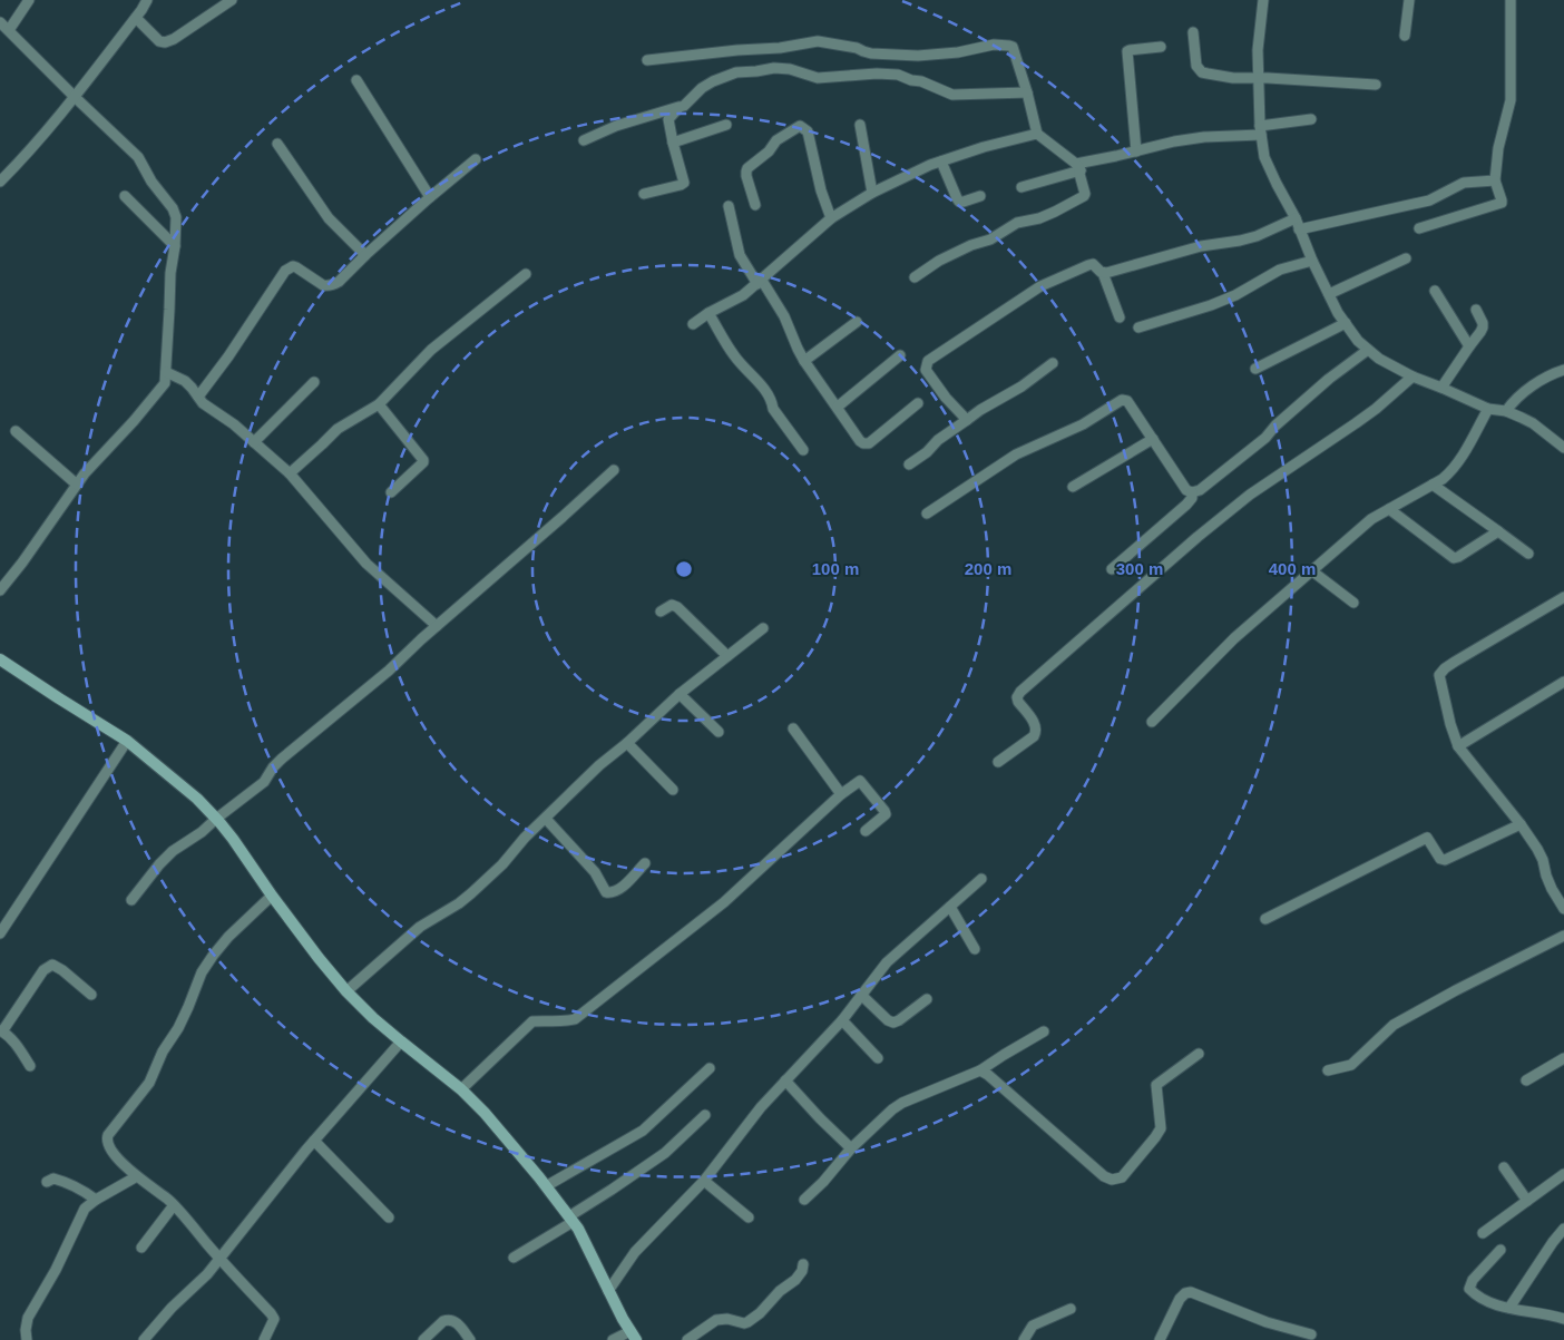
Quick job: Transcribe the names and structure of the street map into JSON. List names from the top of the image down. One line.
{"rings":["100 m","200 m","300 m","400 m"]}
